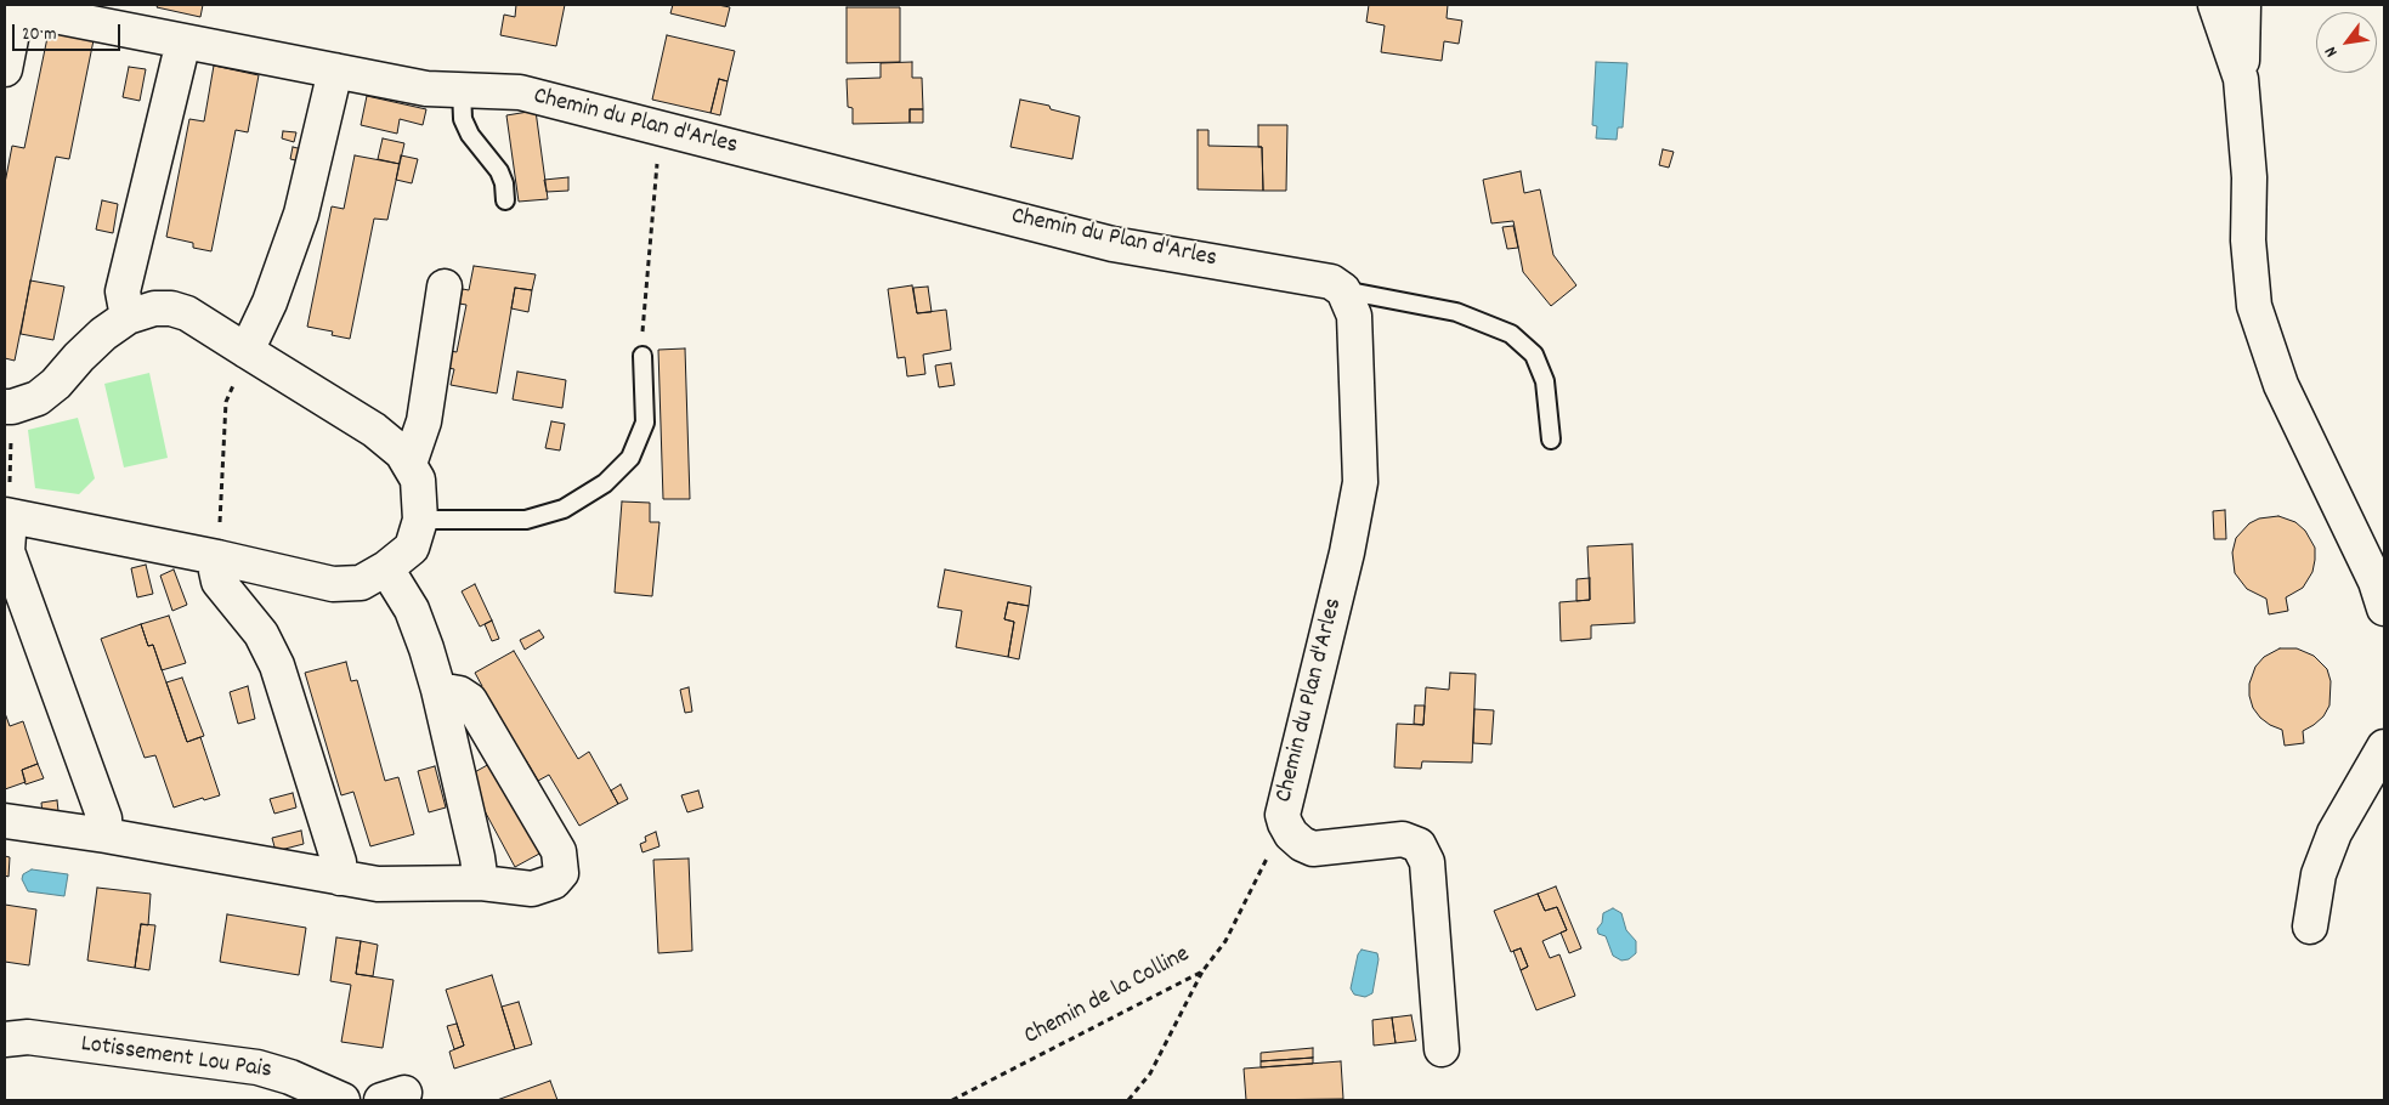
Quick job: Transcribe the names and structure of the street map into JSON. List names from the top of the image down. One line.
{"streets":{"street":["Chemin du Plan d'Arles","Lotissement Lou Pais"],"path":["Chemin de la Colline"]},"crossings":[["Chemin du Plan d'Arles","Chemin de la Colline"]],"scale_bar":"20 m","north":"bottom left"}
